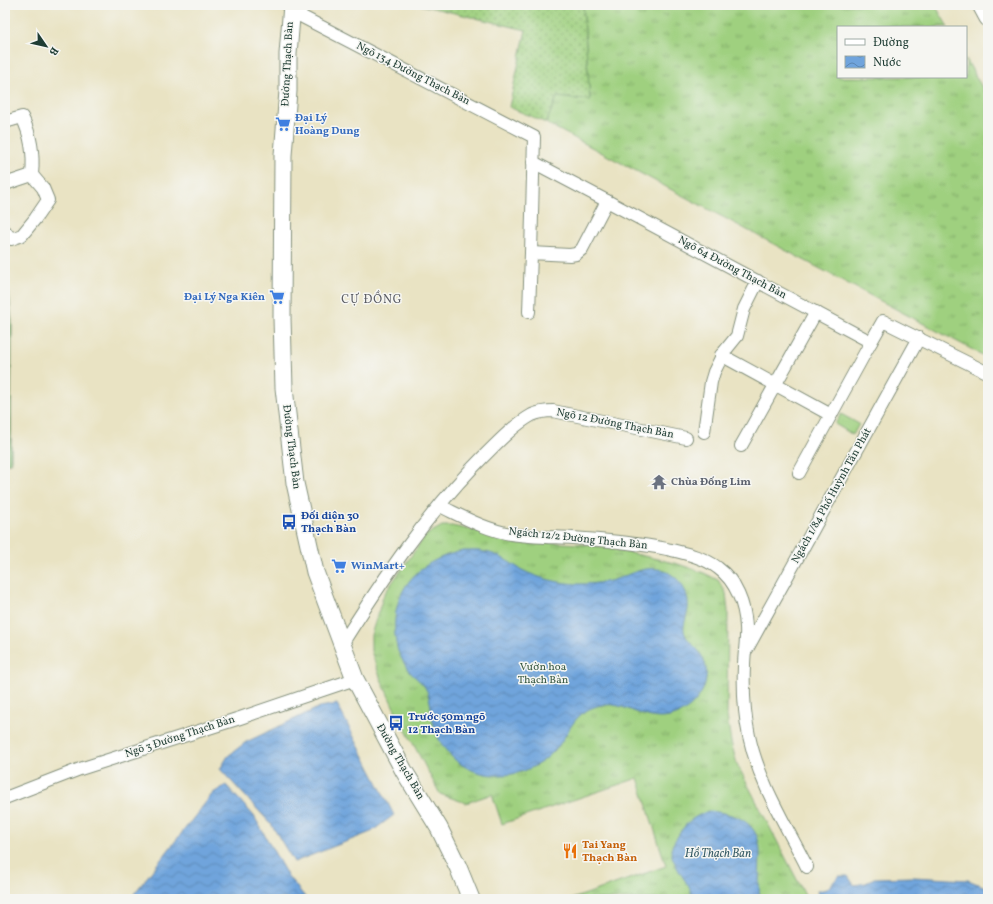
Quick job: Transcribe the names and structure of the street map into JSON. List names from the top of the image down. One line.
{"streets":{"main road":["Đường Thạch Bàn"],"street":["Ngõ 134 Đường Thạch Bàn","Ngõ 64 Đường Thạch Bàn","Ngõ 12 Đường Thạch Bàn","Ngách 1/84 Phố Huỳnh Tấn Phát","Ngách 12/2 Đường Thạch Bàn","Ngõ 3 Đường Thạch Bàn"]},"crossings":[["Đường Thạch Bàn","Ngõ 134 Đường Thạch Bàn"],["Đường Thạch Bàn","Ngõ 12 Đường Thạch Bàn"],["Đường Thạch Bàn","Ngõ 3 Đường Thạch Bàn"],["Ngõ 134 Đường Thạch Bàn","Ngõ 64 Đường Thạch Bàn"],["Ngõ 12 Đường Thạch Bàn","Ngách 12/2 Đường Thạch Bàn"],["Ngách 1/84 Phố Huỳnh Tấn Phát","Ngách 12/2 Đường Thạch Bàn"]],"districts":["CỰ ĐỒNG"],"water":["Hồ Thạch Bàn"],"parks":["Vườn hoa Thạch Bàn"],"places":{"supermarket":["Đại Lý Hoàng Dung","Đại Lý Nga Kiên","WinMart+"],"temple":["Chùa Đống Lim"],"bus stop":["Đối diện 30 Thạch Bàn","Trước 50m ngõ 12 Thạch Bàn"],"restaurant":["Tai Yang Thạch Bàn"]},"legend":["Đường","Nước"],"north":"bottom right"}
